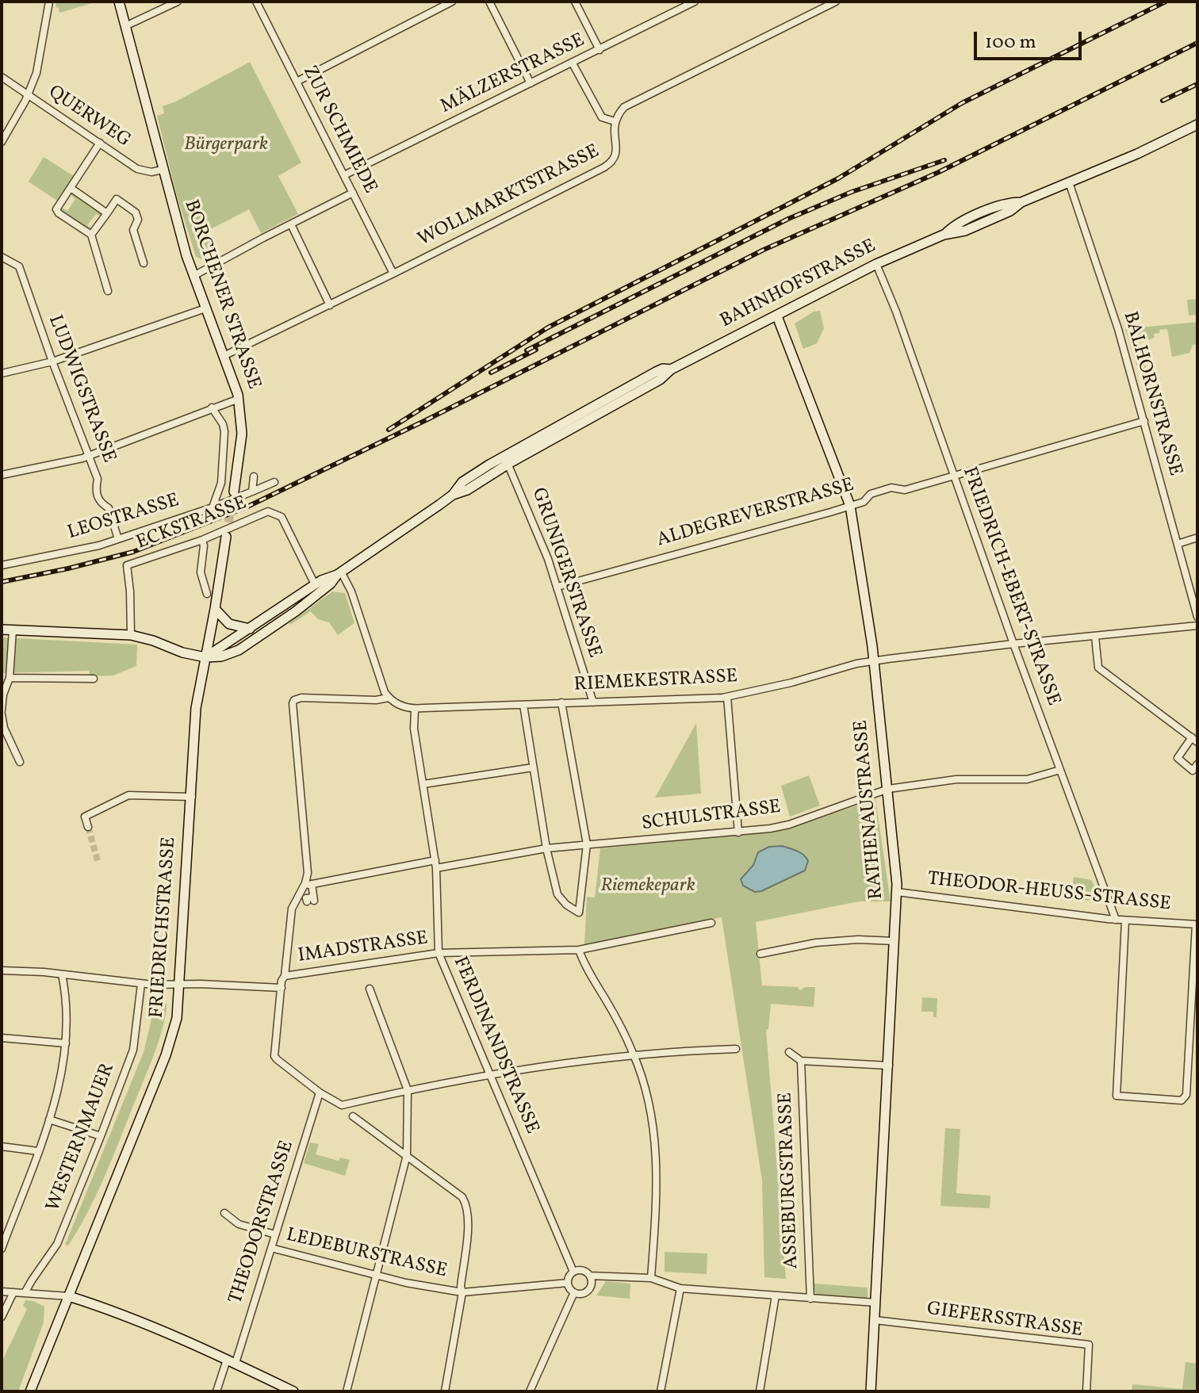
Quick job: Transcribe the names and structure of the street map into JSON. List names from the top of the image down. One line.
{"streets":{"main road":["BAHNHOFSTRASSE","BORCHENER STRASSE","RATHENAUSTRASSE","FRIEDRICHSTRASSE"],"street":["MÄLZERSTRASSE","QUERWEG","ZUR SCHMIEDE","WOLLMARKTSTRASSE","LUDWIGSTRASSE","BALHORNSTRASSE","ALDEGREVERSTRASSE","LEOSTRASSE","ECKSTRASSE","GRUNIGERSTRASSE","FRIEDRICH-EBERT-STRASSE","RIEMEKESTRASSE","SCHULSTRASSE","THEODOR-HEUSS-STRASSE","IMADSTRASSE","FERDINANDSTRASSE","WESTERNMAUER","ASSEBURGSTRASSE","THEODORSTRASSE","LEDEBURSTRASSE","GIEFERSSTRASSE"]},"crossings":[["MÄLZERSTRASSE","ZUR SCHMIEDE"],["QUERWEG","BORCHENER STRASSE"],["ZUR SCHMIEDE","WOLLMARKTSTRASSE"],["WOLLMARKTSTRASSE","BORCHENER STRASSE"],["BAHNHOFSTRASSE","BALHORNSTRASSE"],["BAHNHOFSTRASSE","ECKSTRASSE"],["BAHNHOFSTRASSE","GRUNIGERSTRASSE"],["BAHNHOFSTRASSE","FRIEDRICH-EBERT-STRASSE"],["BAHNHOFSTRASSE","RATHENAUSTRASSE"],["BAHNHOFSTRASSE","FRIEDRICHSTRASSE"],["LUDWIGSTRASSE","LEOSTRASSE"],["BALHORNSTRASSE","ALDEGREVERSTRASSE"],["ALDEGREVERSTRASSE","GRUNIGERSTRASSE"],["ALDEGREVERSTRASSE","FRIEDRICH-EBERT-STRASSE"],["ALDEGREVERSTRASSE","RATHENAUSTRASSE"],["GRUNIGERSTRASSE","RIEMEKESTRASSE"],["FRIEDRICH-EBERT-STRASSE","RIEMEKESTRASSE"],["FRIEDRICH-EBERT-STRASSE","SCHULSTRASSE"],["FRIEDRICH-EBERT-STRASSE","THEODOR-HEUSS-STRASSE"],["RIEMEKESTRASSE","RATHENAUSTRASSE"],["RIEMEKESTRASSE","FERDINANDSTRASSE"],["RATHENAUSTRASSE","SCHULSTRASSE"],["RATHENAUSTRASSE","THEODOR-HEUSS-STRASSE"],["RATHENAUSTRASSE","GIEFERSSTRASSE"],["SCHULSTRASSE","FERDINANDSTRASSE"],["FRIEDRICHSTRASSE","IMADSTRASSE"],["IMADSTRASSE","FERDINANDSTRASSE"],["IMADSTRASSE","WESTERNMAUER"],["FERDINANDSTRASSE","LEDEBURSTRASSE"],["THEODORSTRASSE","LEDEBURSTRASSE"]],"parks":["Bürgerpark","Riemekepark"],"scale_bar":"100 m"}
